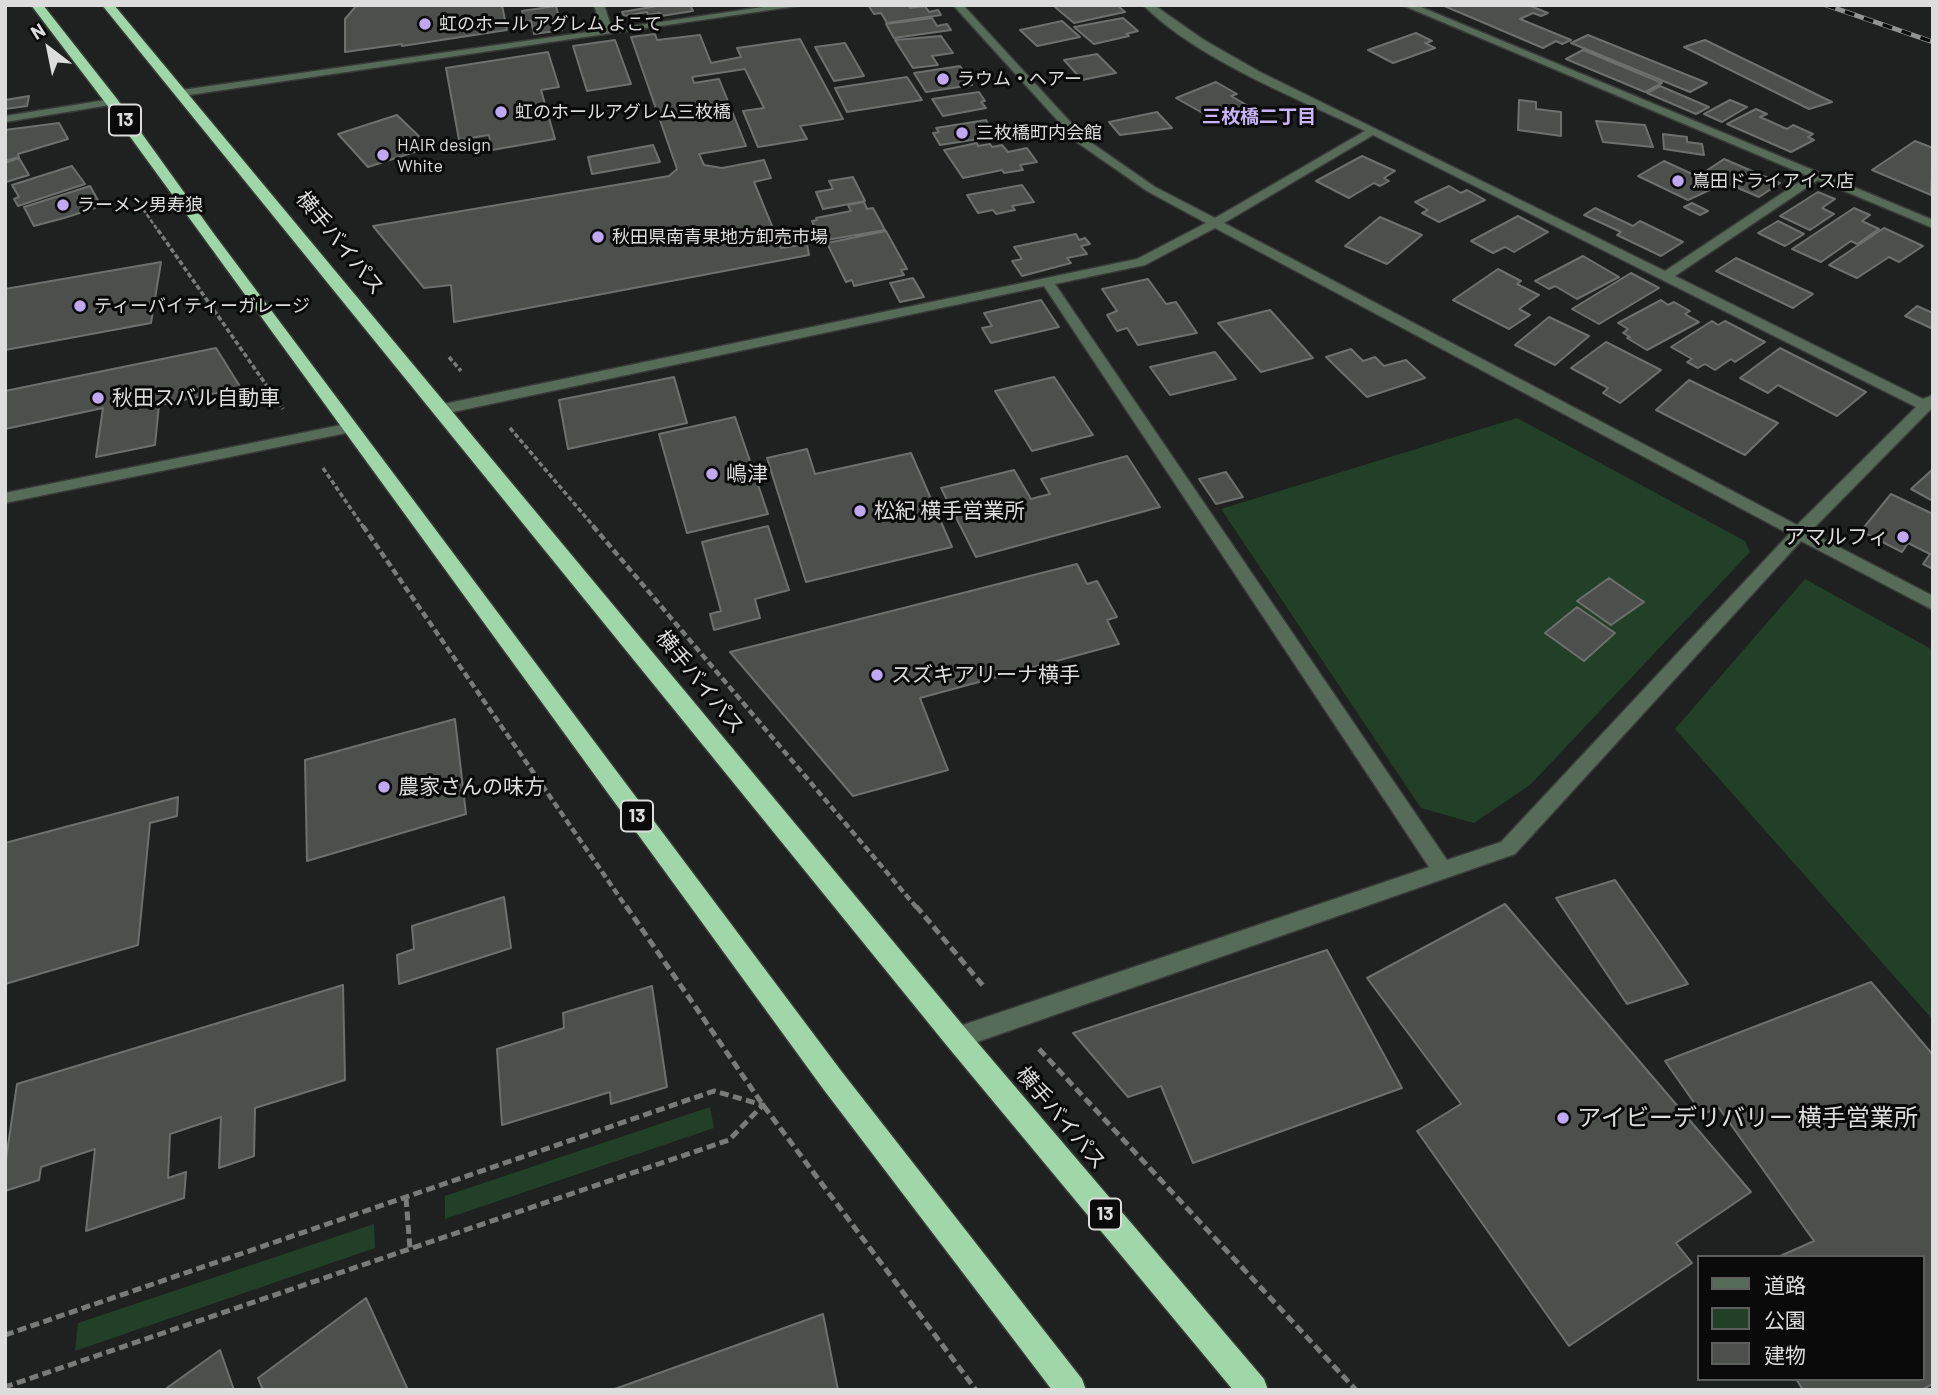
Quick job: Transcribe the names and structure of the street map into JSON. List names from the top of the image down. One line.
{"streets":{"highway":["13","横手バイパス"]},"districts":["三枚橋二丁目"],"places":["虹のホール アグレム よこて","ラウム・ヘアー","虹のホールアグレム三枚橋","三枚橋町内会館","HAIR design White","嶌田ドライアイス店","ラーメン男寿狼","秋田県南青果地方卸売市場","ティーバイティーガレージ","秋田スバル自動車","嶋津","松紀 横手営業所","アマルフィ","スズキアリーナ横手","農家さんの味方","アイビーデリバリー 横手営業所"],"legend":["道路","公園","建物"],"north":"top left"}
